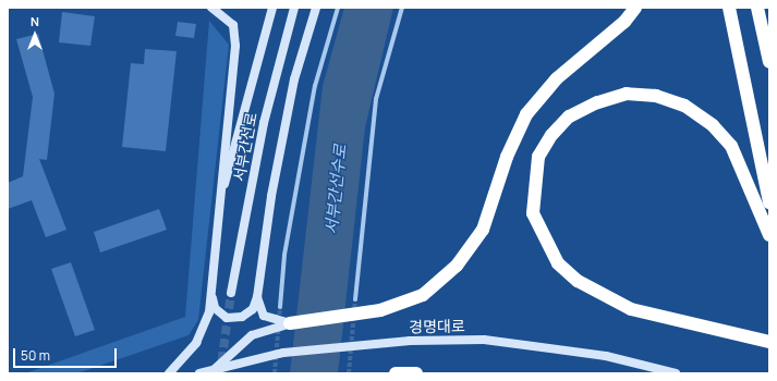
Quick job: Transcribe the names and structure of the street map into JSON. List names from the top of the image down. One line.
{"streets":{"street":["서부간선로","경명대로"]},"water":["서부간선수로"],"scale_bar":"50 m","north":"top"}
